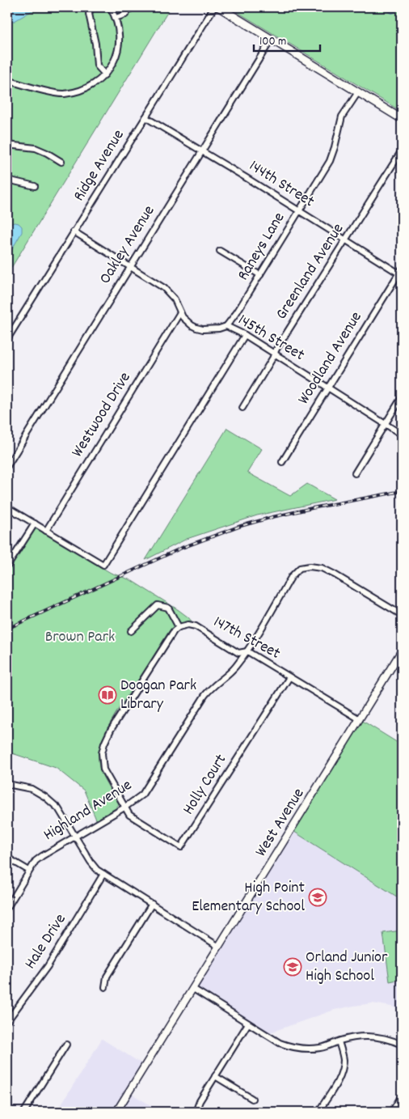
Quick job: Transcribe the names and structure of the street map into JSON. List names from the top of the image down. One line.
{"streets":{"street":["Ridge Avenue","144th Street","Oakley Avenue","Raneys Lane","Greenland Avenue","145th Street","Woodland Avenue","Westwood Drive","147th Street","Holly Court","Highland Avenue","West Avenue","Hale Drive"]},"crossings":[["Ridge Avenue","144th Street"],["Ridge Avenue","145th Street"],["144th Street","Oakley Avenue"],["144th Street","Raneys Lane"],["144th Street","Greenland Avenue"],["144th Street","Woodland Avenue"],["Oakley Avenue","145th Street"],["Raneys Lane","145th Street"],["Greenland Avenue","145th Street"],["145th Street","Woodland Avenue"],["145th Street","Westwood Drive"],["147th Street","Holly Court"],["147th Street","Highland Avenue"],["147th Street","West Avenue"],["Holly Court","Highland Avenue"]],"parks":["Brown Park"],"places":{"library":["Doogan Park Library"],"school or university":["High Point Elementary School","Orland Junior High School"]},"scale_bar":"100 m"}
